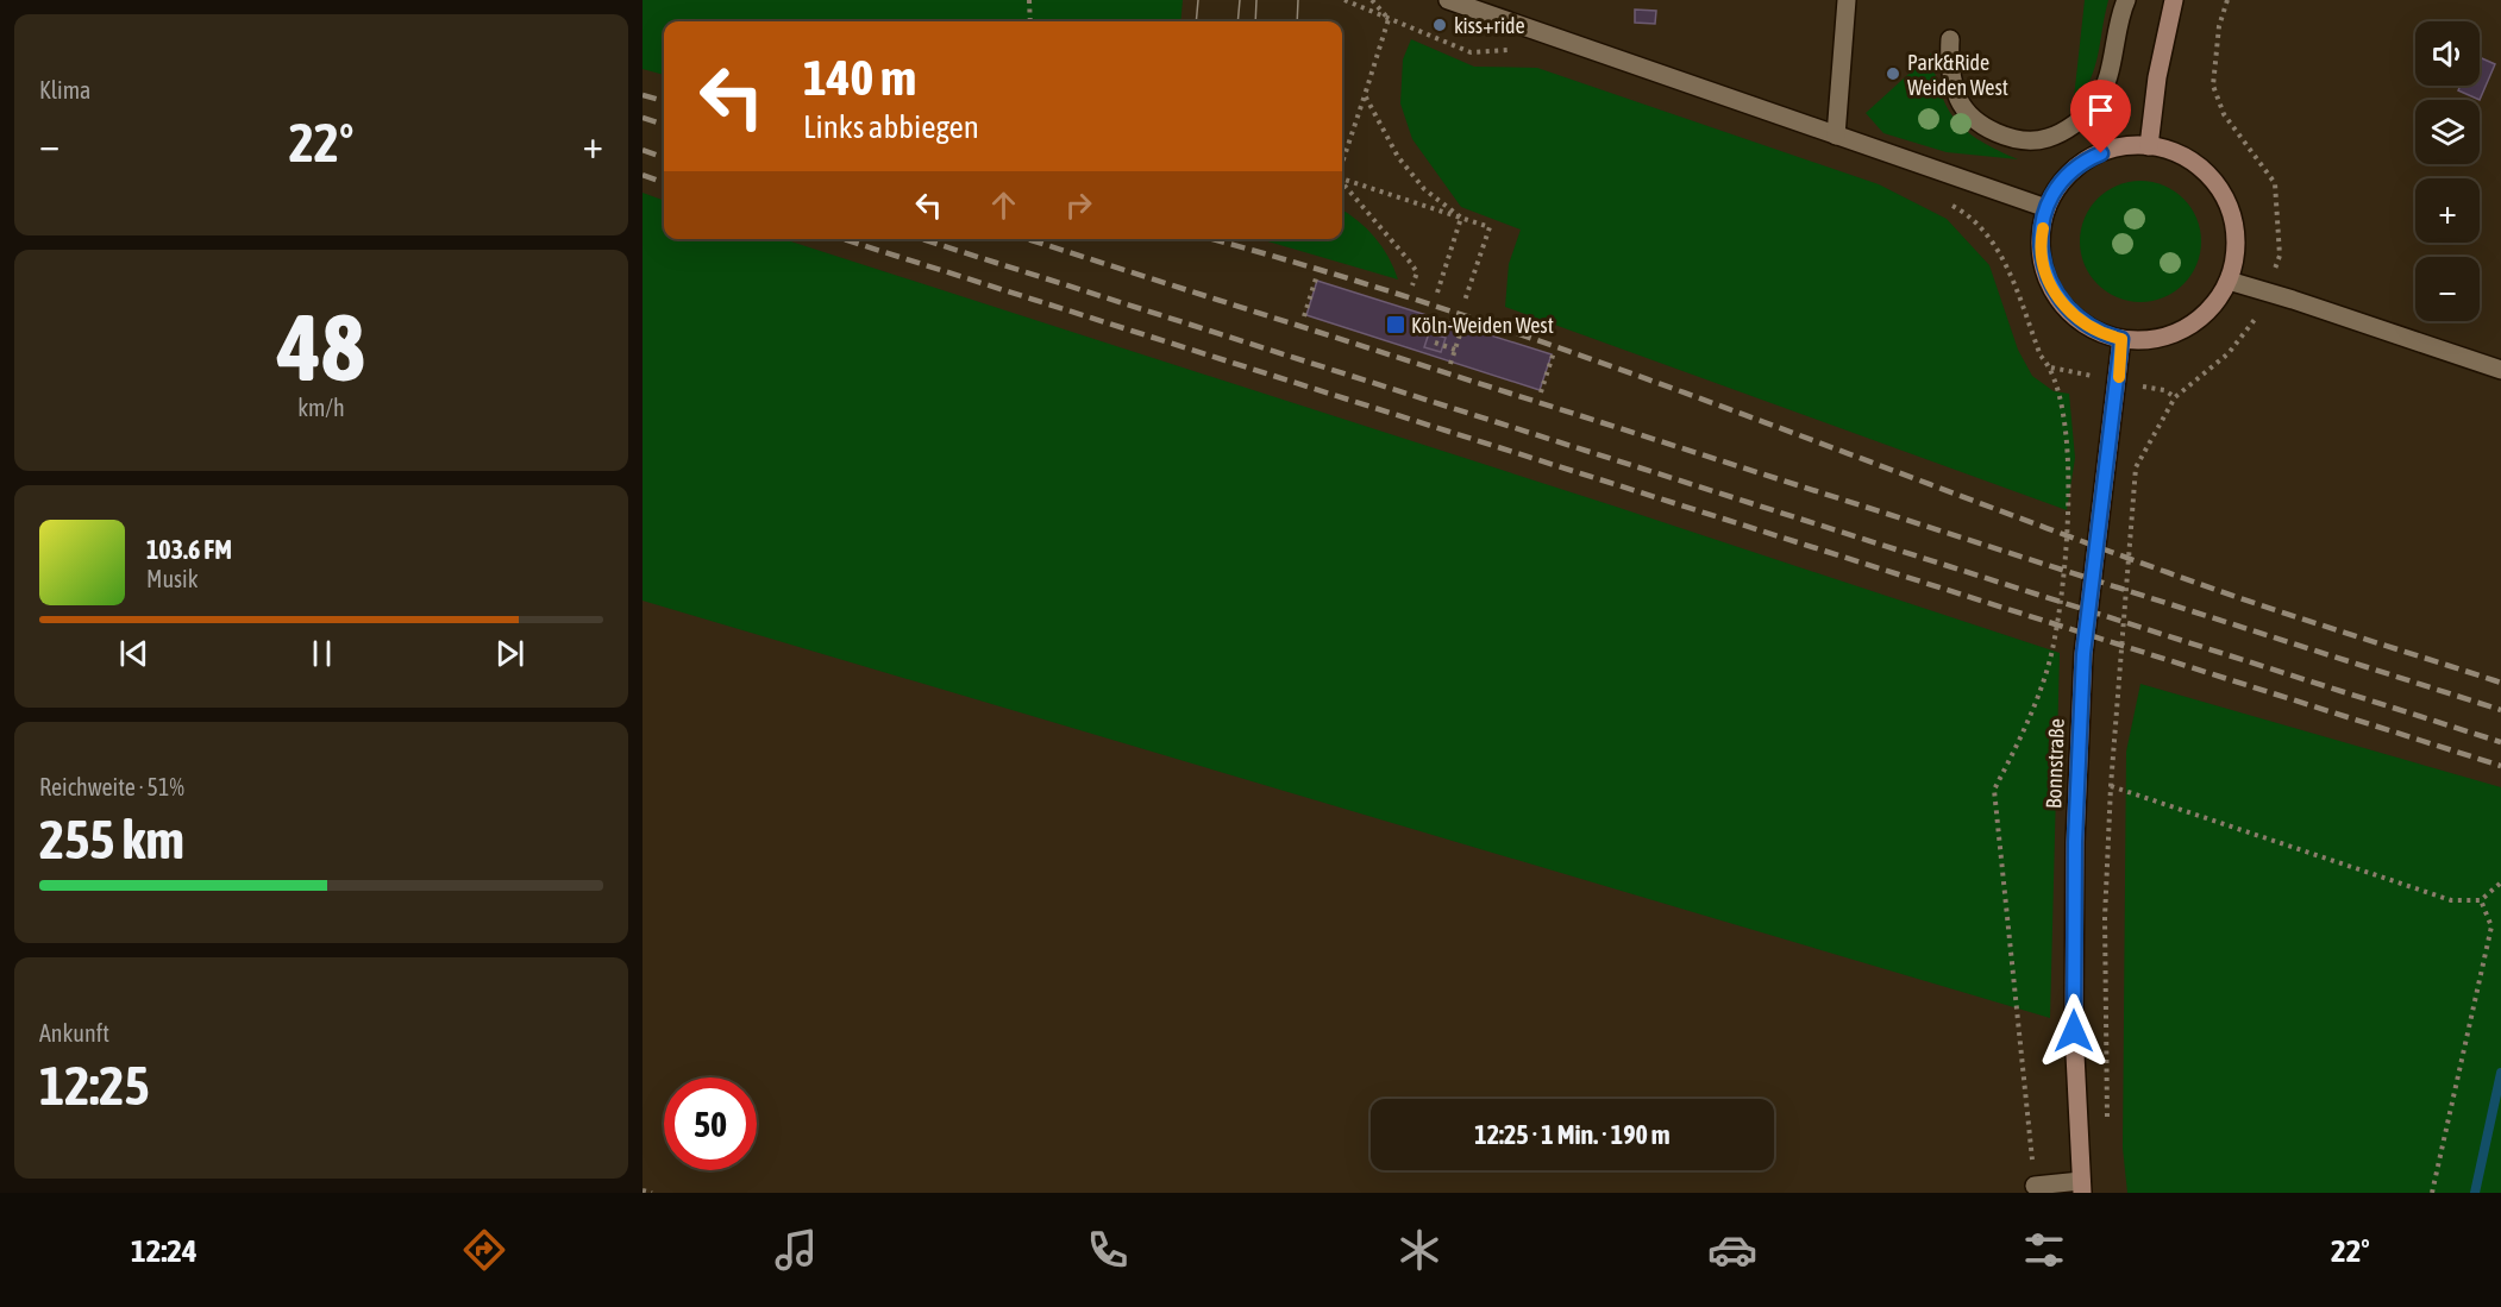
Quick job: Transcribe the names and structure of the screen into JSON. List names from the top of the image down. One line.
{"streets":{"main road":["Bonnstraße"]},"places":{"other":["kiss+ride","Park&Ride Weiden West"],"transit":["Köln-Weiden West"]},"page":{"tile":["Klima",["48","km/h"],["Reichweite · 51%","255 km"],["Ankunft","12:25"]],"map_buttons":["+","−"],"turn":["140 m","Links abbiegen"],"heat":["−","22°","+"],"song":["103.6 FM","Musik"],"limit":"50","trip":"12:25 · 1 Min. · 190 m","tabs":["12:24","22°"]}}
